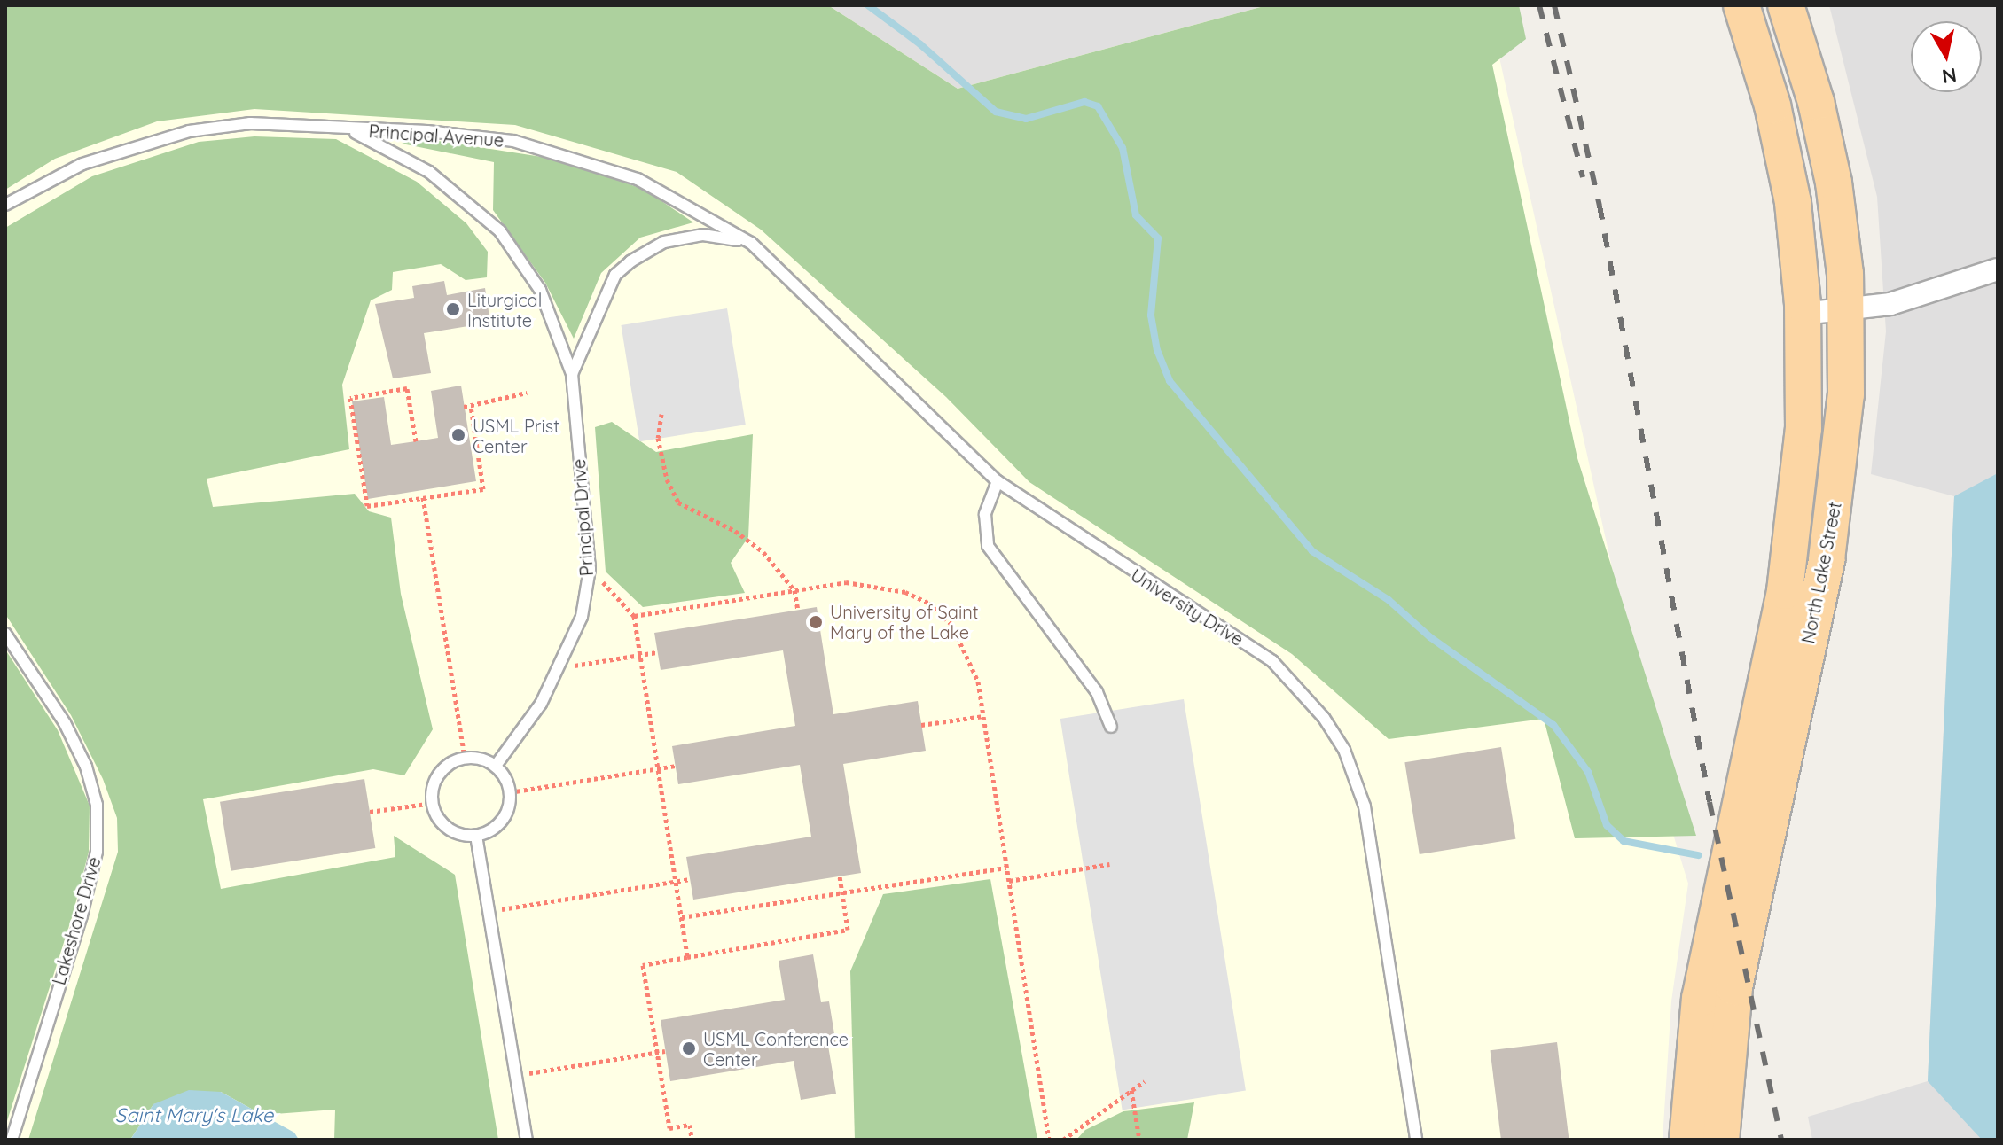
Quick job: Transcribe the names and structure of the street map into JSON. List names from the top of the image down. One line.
{"streets":{"main road":["North Lake Street"],"lane":["Principal Avenue","Principal Drive","University Drive","Lakeshore Drive"]},"crossings":[["Principal Avenue","Principal Drive"],["Principal Avenue","University Drive"]],"water":["Saint Mary's Lake"],"places":["Liturgical Institute","USML Prist Center","University of Saint Mary of the Lake","USML Conference Center"],"north":"bottom"}
